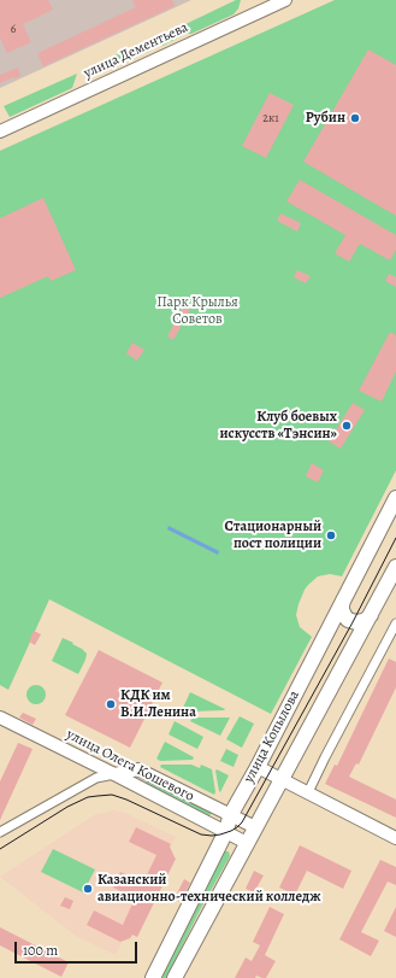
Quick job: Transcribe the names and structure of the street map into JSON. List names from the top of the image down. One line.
{"streets":{"main road":["улица Копылова"],"street":["улица Дементьева","улица Олега Кошевого"]},"crossings":[["улица Копылова","улица Олега Кошевого"]],"parks":["Парк Крылья Советов"],"places":["Рубин","Клуб боевых искусств «Тэнсин»","Стационарный пост полиции","КДК им В.И.Ленина","Казанский авиационно-технический колледж"],"house_numbers":["6","2к1"],"scale_bar":"100 m"}
